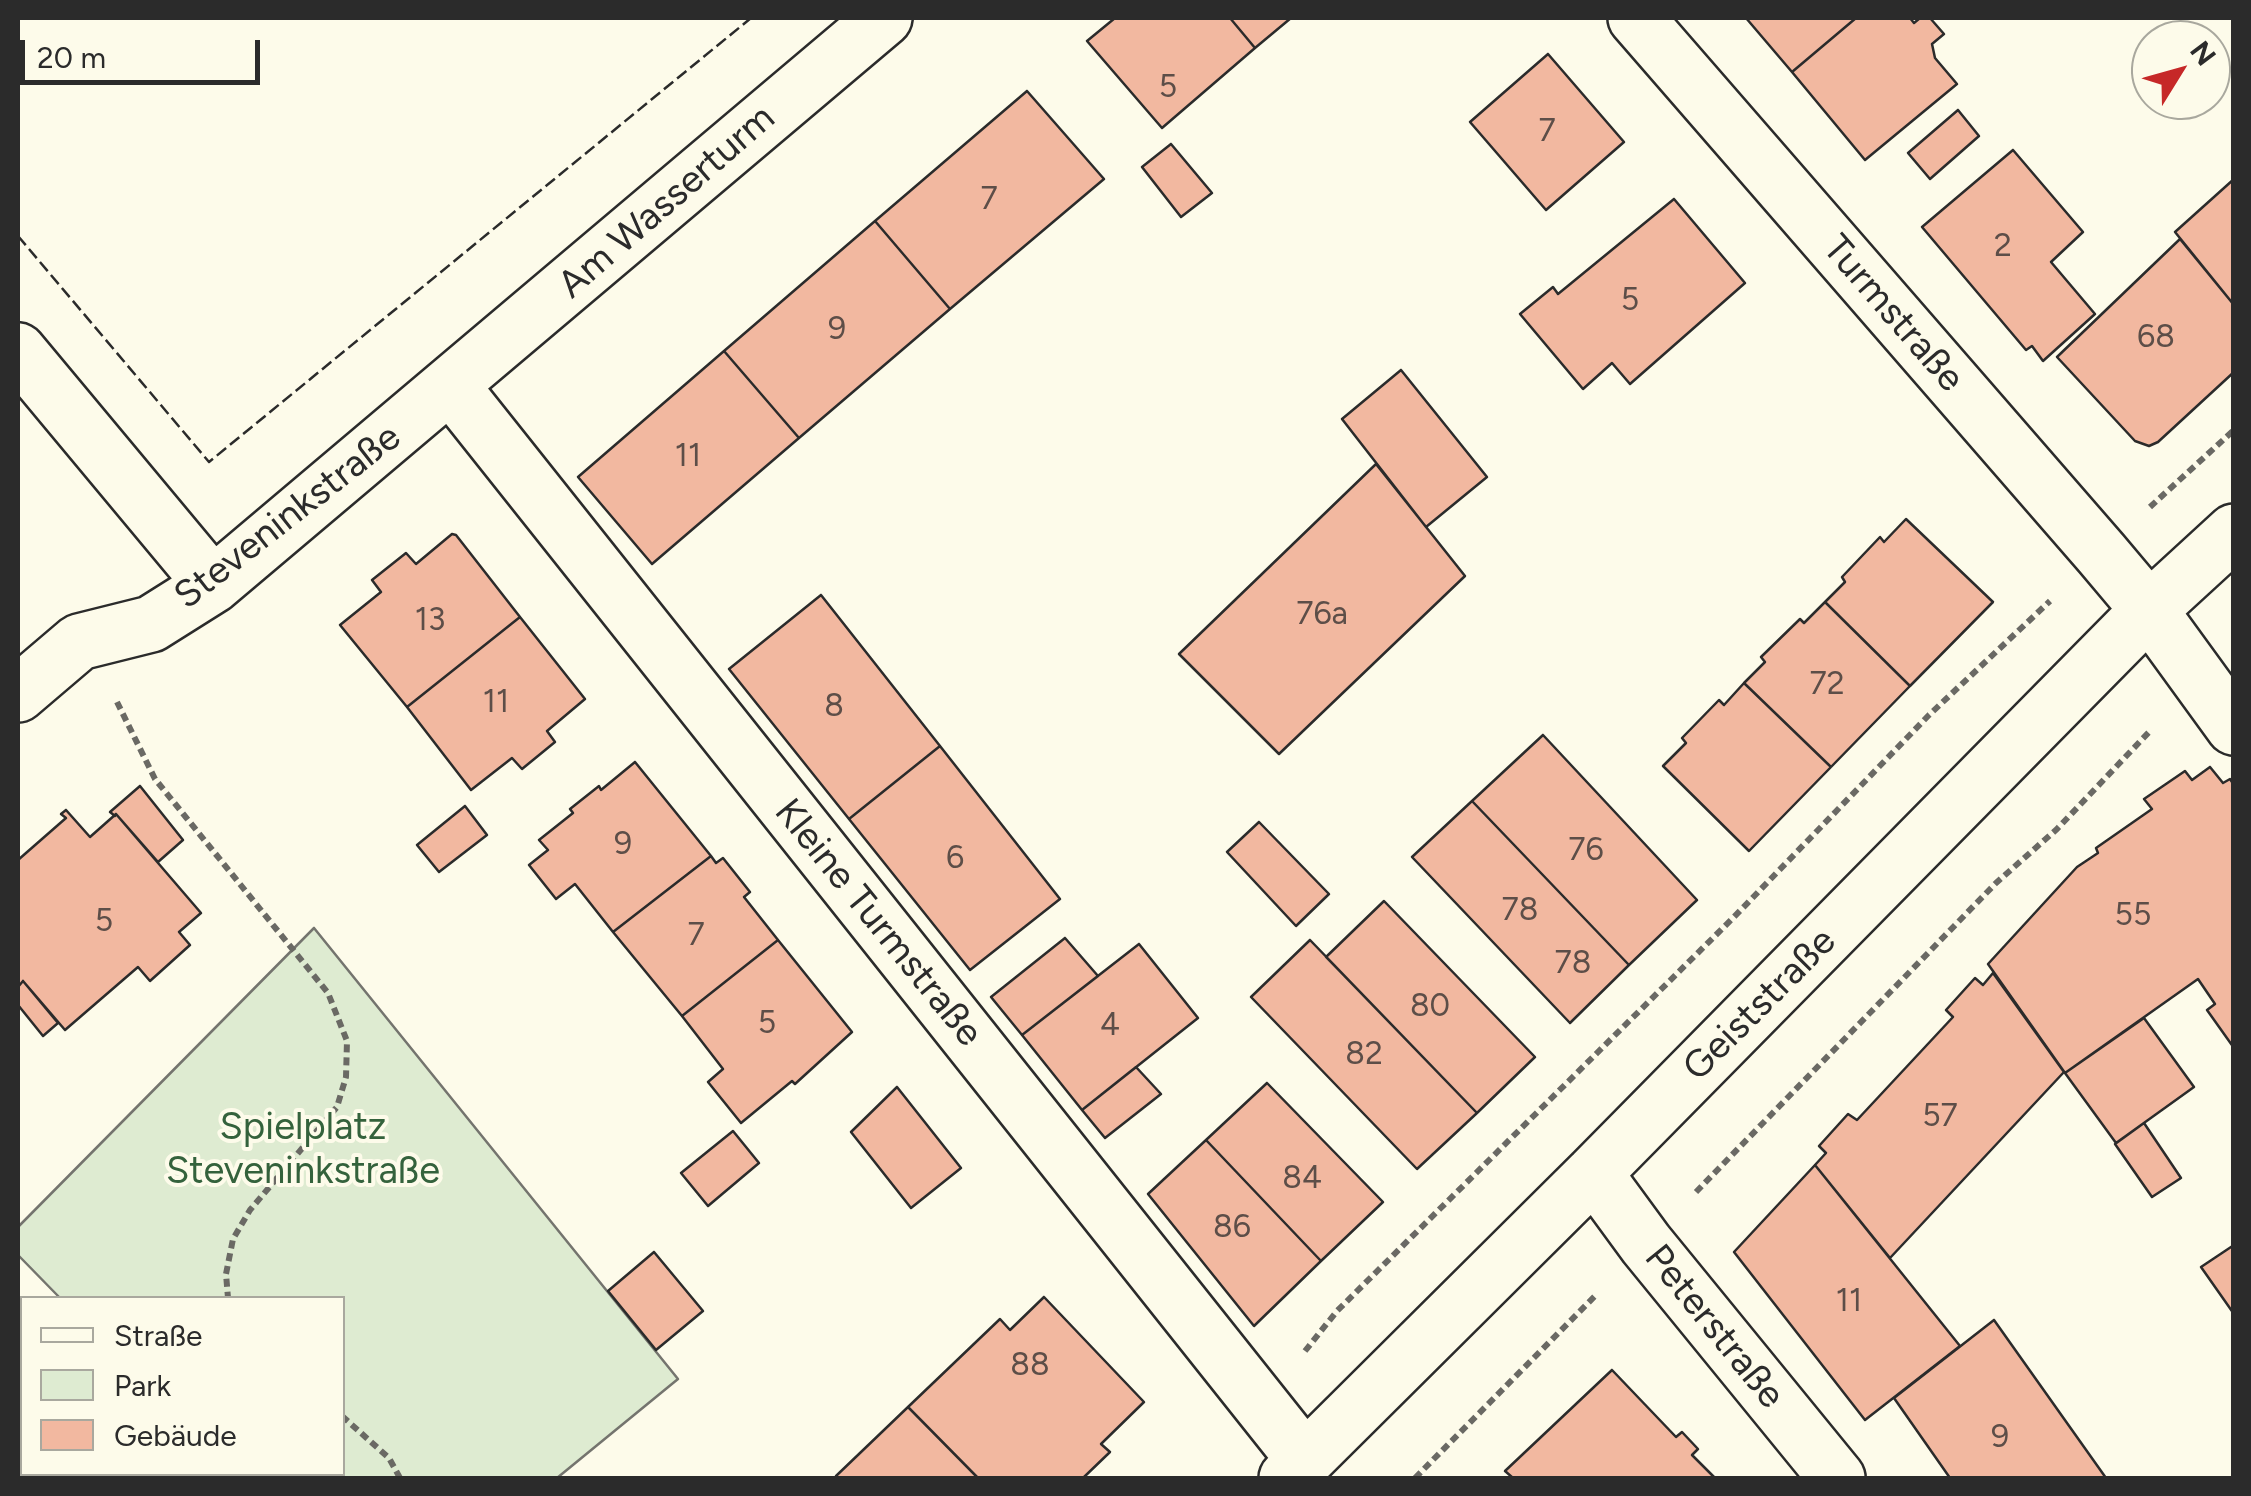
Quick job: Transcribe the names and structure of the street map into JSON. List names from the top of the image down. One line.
{"streets":{"street":["Am Wasserturm","Turmstraße","Steveninkstraße","Kleine Turmstraße","Geiststraße","Peterstraße"]},"crossings":[["Am Wasserturm","Steveninkstraße"],["Am Wasserturm","Kleine Turmstraße"],["Turmstraße","Geiststraße"],["Steveninkstraße","Kleine Turmstraße"],["Kleine Turmstraße","Geiststraße"],["Geiststraße","Peterstraße"]],"parks":["Spielplatz Steveninkstraße"],"house_numbers":["5","7","7","2","5","9","68","11","76a","13","72","11","8","9","76","6","78","55","5","7","78","80","5","4","82","57","84","86","11","88","9"],"legend":["Straße","Park","Gebäude"],"scale_bar":"20 m","north":"top right"}
